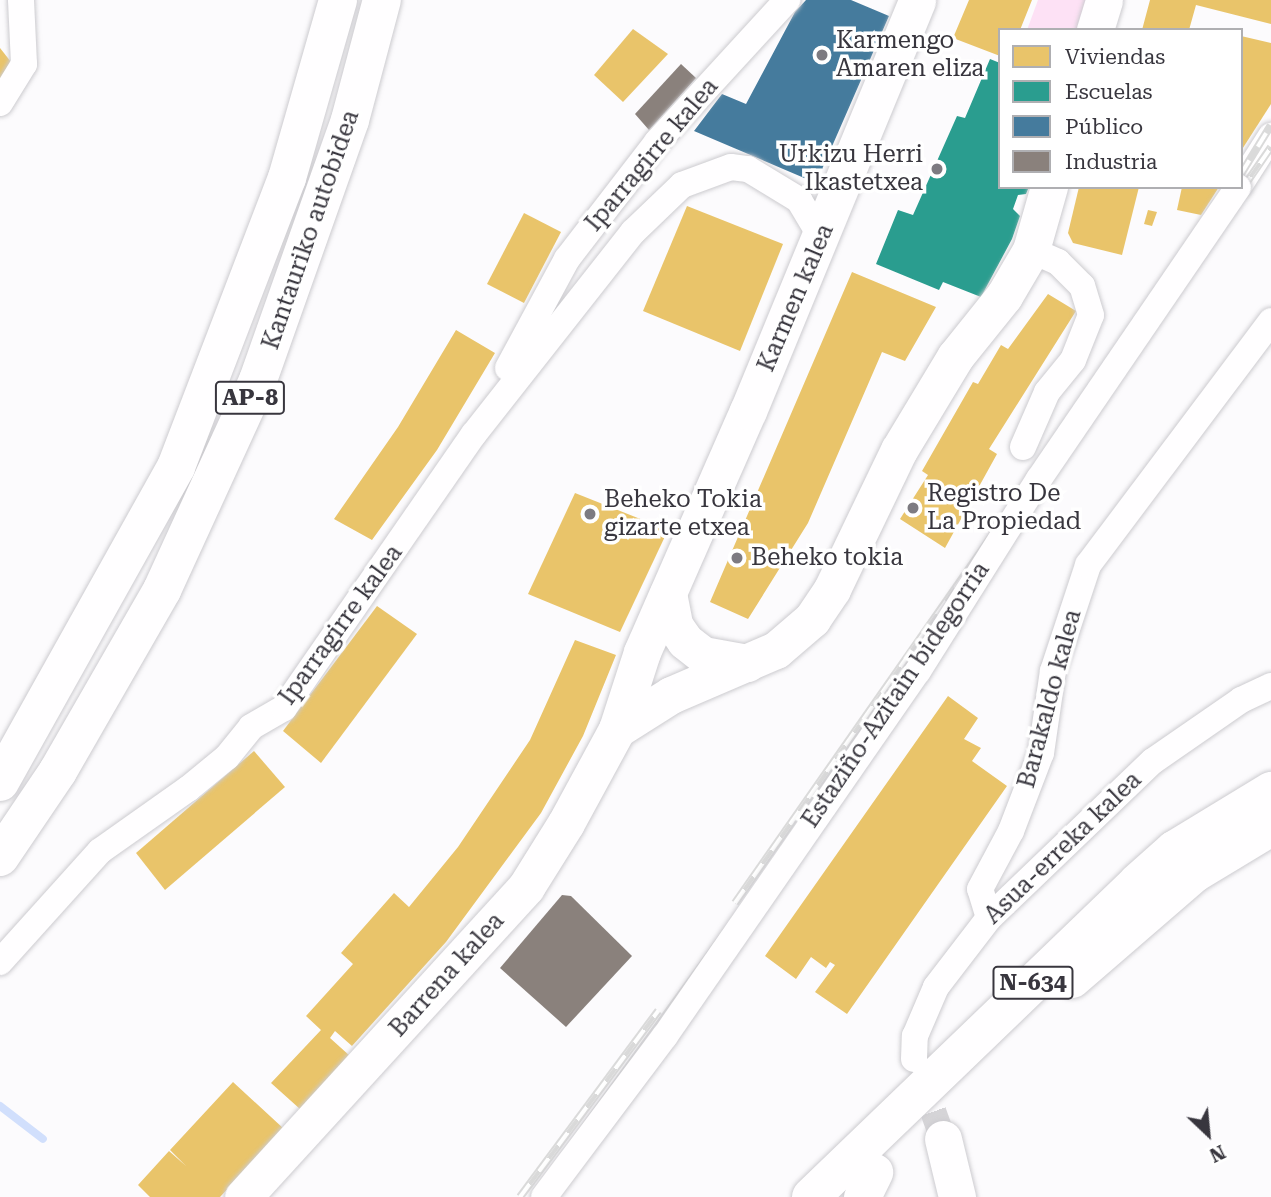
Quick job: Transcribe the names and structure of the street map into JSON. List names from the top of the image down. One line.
{"streets":{"highway":["Kantauriko autobidea","AP-8","N-634"],"street":["Iparragirre kalea","Karmen kalea","Estaziño-Azitain bidegorria","Barakaldo kalea","Asua-erreka kalea","Barrena kalea"]},"crossings":[["Iparragirre kalea","Karmen kalea"],["Karmen kalea","Barrena kalea"],["Barakaldo kalea","Asua-erreka kalea"]],"places":["Karmengo Amaren eliza","Urkizu Herri Ikastetxea","Registro De La Propiedad","Beheko Tokia gizarte etxea","Beheko tokia"],"legend":["Viviendas","Escuelas","Público","Industria"],"north":"bottom right"}
